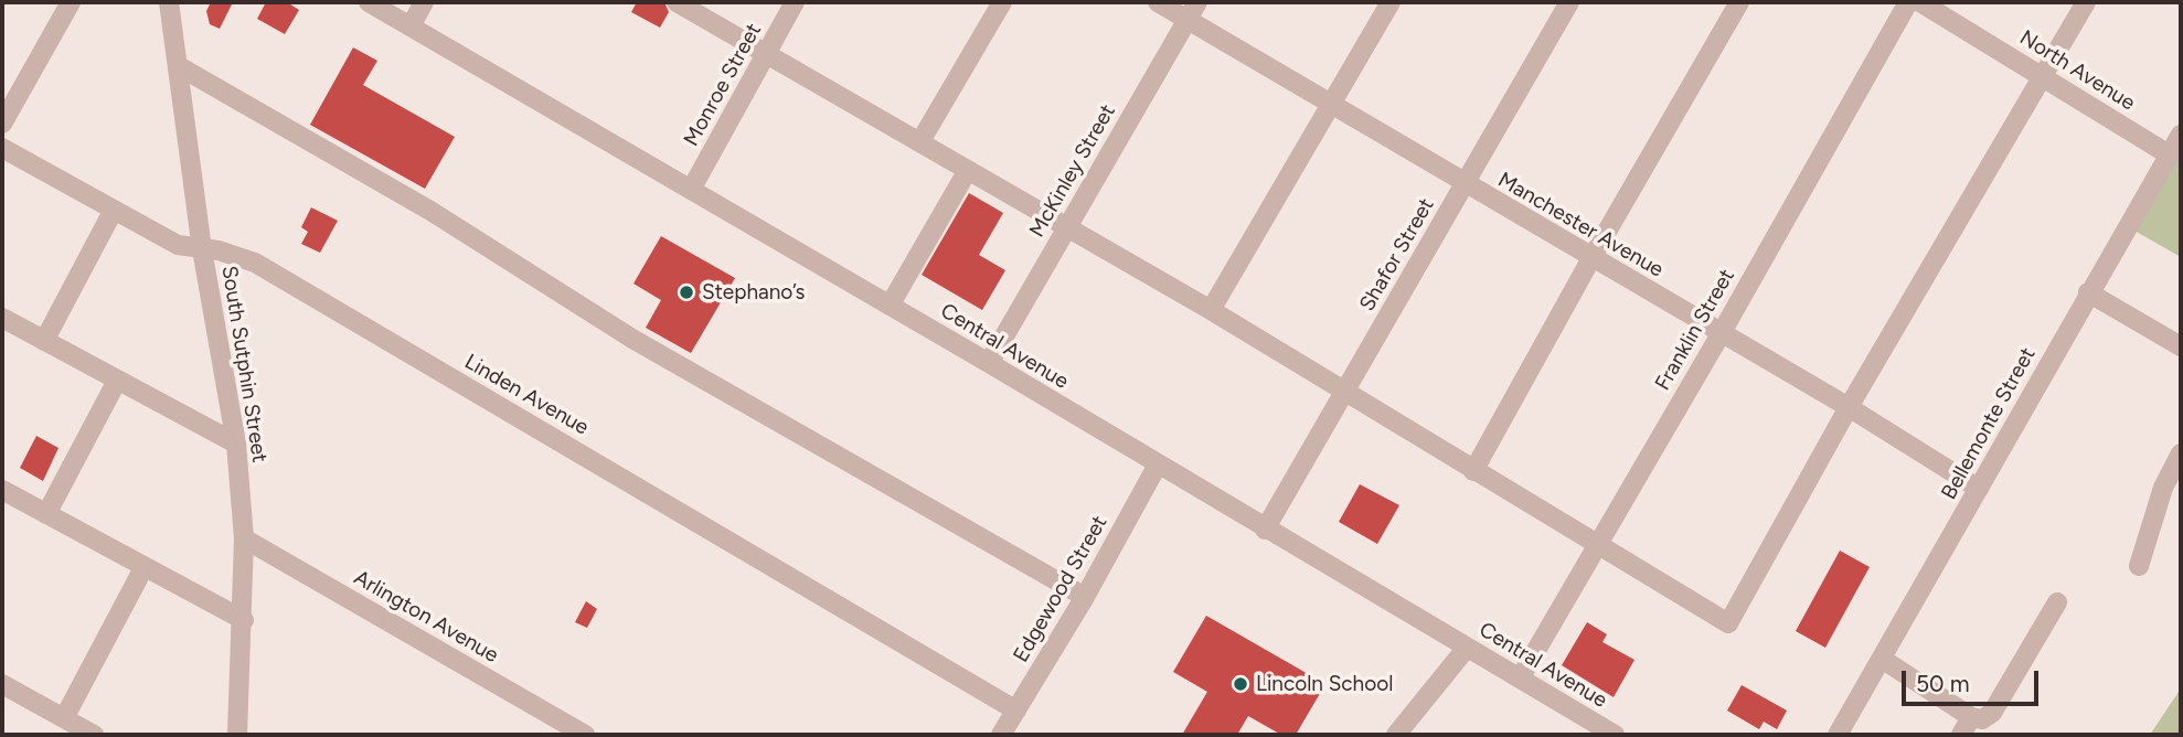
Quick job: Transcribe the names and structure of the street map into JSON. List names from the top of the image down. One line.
{"streets":{"street":["North Avenue","Monroe Street","McKinley Street","Manchester Avenue","Shafor Street","Franklin Street","Central Avenue","South Sutphin Street","Linden Avenue","Bellemonte Street","Edgewood Street","Arlington Avenue"]},"crossings":[["North Avenue","Bellemonte Street"],["Monroe Street","Central Avenue"],["McKinley Street","Manchester Avenue"],["McKinley Street","Central Avenue"],["Manchester Avenue","Shafor Street"],["Manchester Avenue","Franklin Street"],["Manchester Avenue","Bellemonte Street"],["Shafor Street","Central Avenue"],["Franklin Street","Central Avenue"],["Central Avenue","Edgewood Street"],["South Sutphin Street","Linden Avenue"],["South Sutphin Street","Arlington Avenue"],["Linden Avenue","Edgewood Street"]],"places":["Stephano’s","Lincoln School"],"scale_bar":"50 m"}
